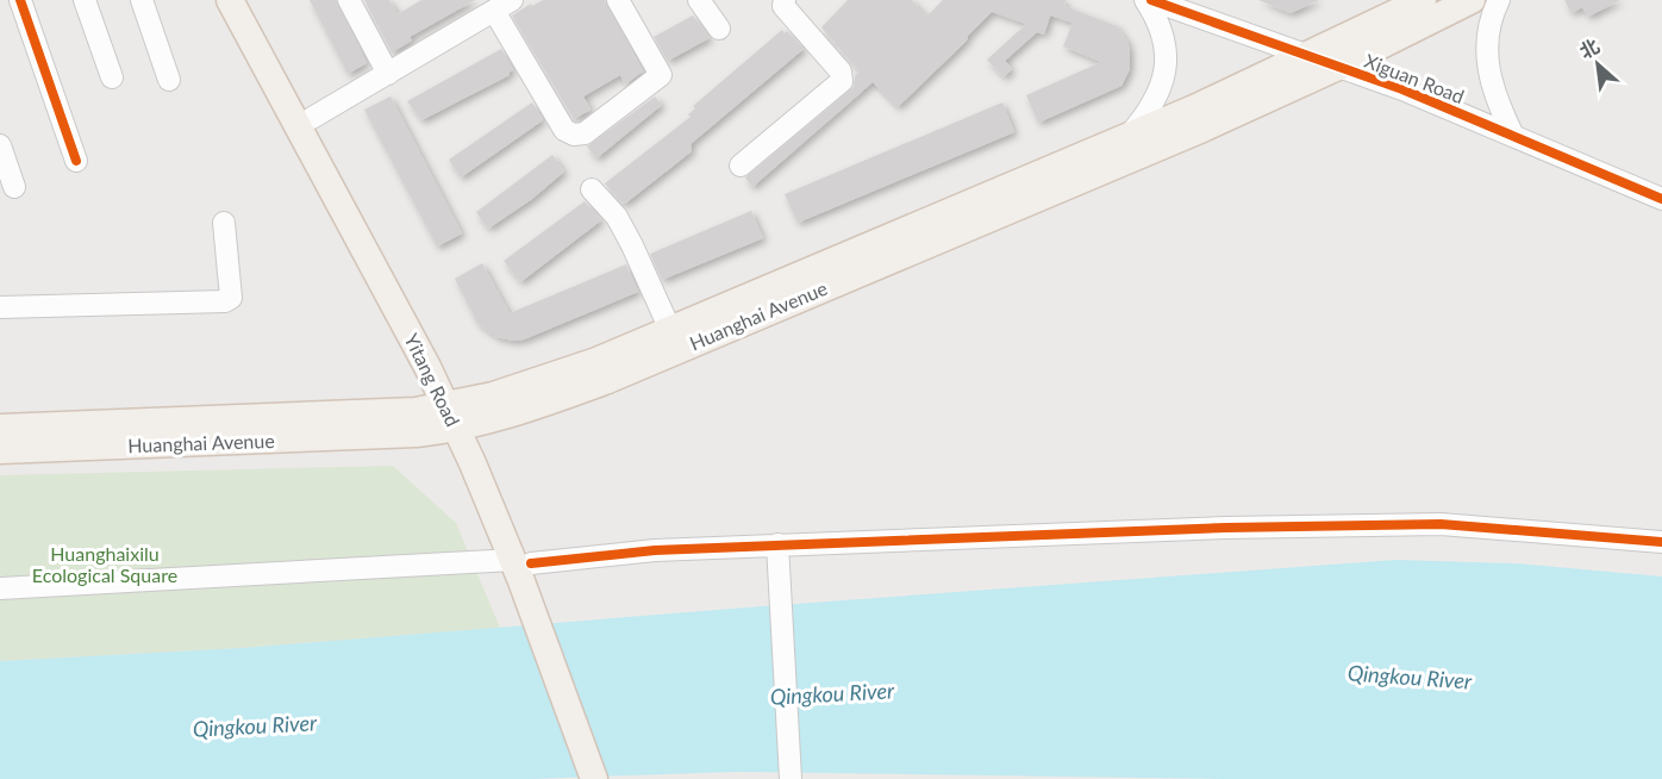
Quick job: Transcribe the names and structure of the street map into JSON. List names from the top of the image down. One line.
{"streets":{"main road":["Huanghai Avenue","Yitang Road"],"street":["Xiguan Road"]},"crossings":[["Xiguan Road","Huanghai Avenue"],["Huanghai Avenue","Yitang Road"]],"water":["Qingkou River"],"parks":["Huanghaixilu Ecological Square"],"north":"top left"}
